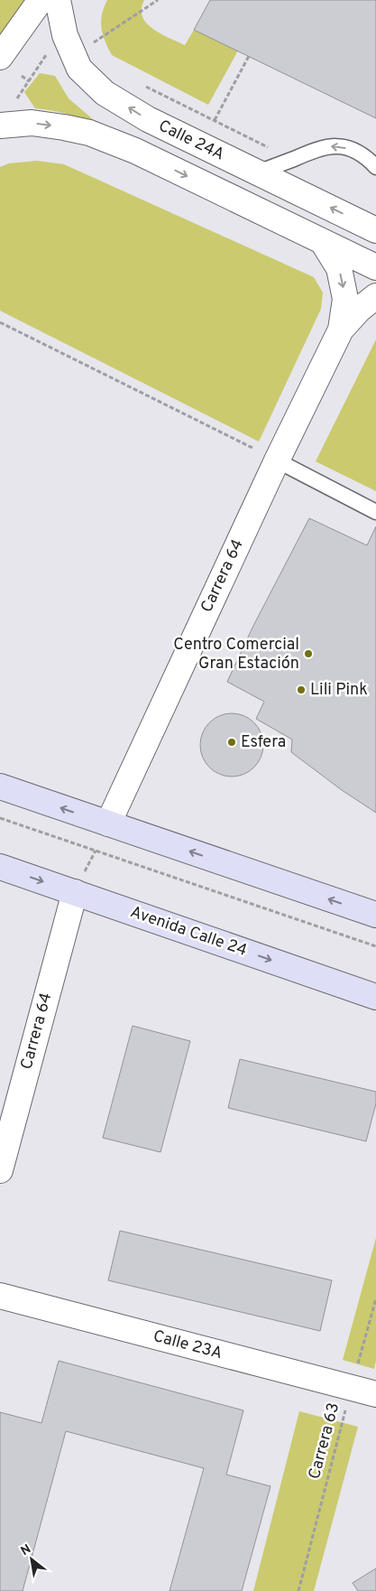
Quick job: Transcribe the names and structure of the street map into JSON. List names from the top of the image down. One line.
{"streets":{"main road":["Avenida Calle 24"],"street":["Calle 24A","Carrera 64","Calle 23A"],"path":["Carrera 63"]},"crossings":[["Calle 24A","Carrera 64"],["Carrera 64","Avenida Calle 24"],["Calle 23A","Carrera 63"]],"places":["Centro Comercial Gran Estación","Lili Pink","Esfera"],"north":"top left"}
